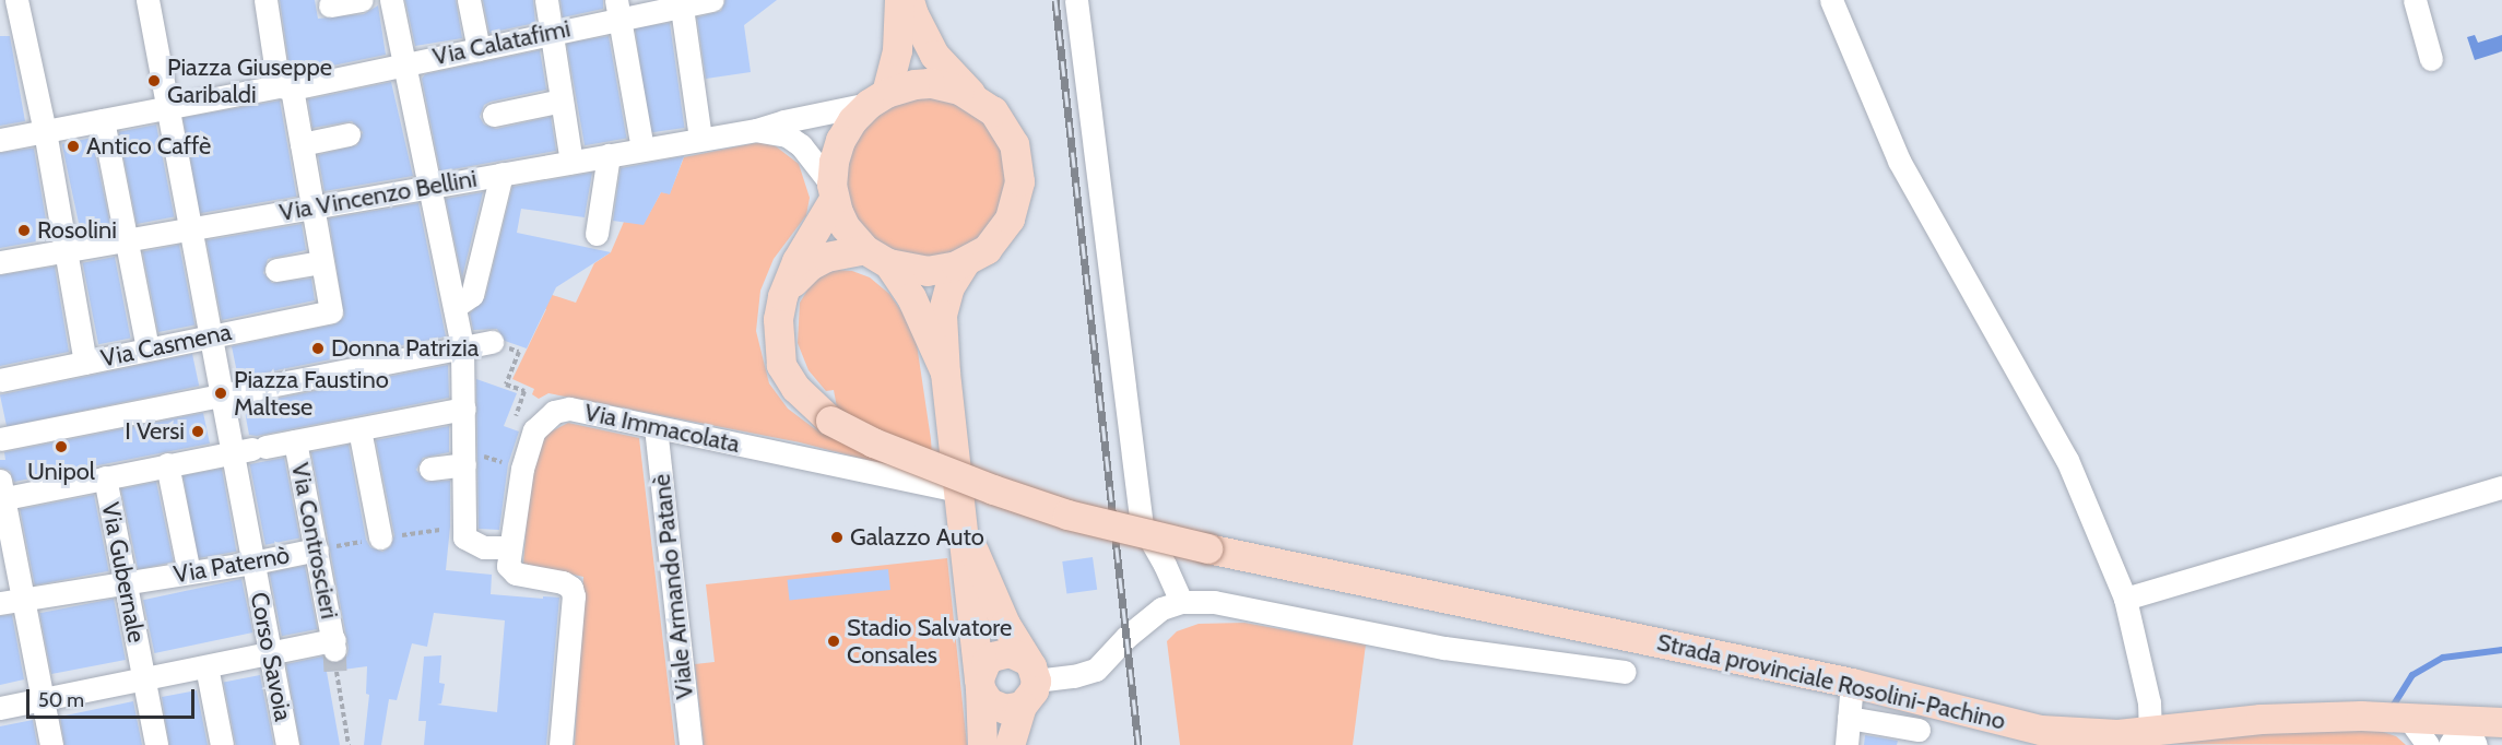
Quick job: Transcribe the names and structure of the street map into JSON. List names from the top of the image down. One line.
{"streets":{"main road":["Strada provinciale Rosolini-Pachino"],"street":["Via Calatafimi","Via Vincenzo Bellini","Via Casmena","Via Immacolata","Via Controscieri","Via Paternò","Via Gubernale","Viale Armando Patanè","Corso Savoia"]},"crossings":[["Via Casmena","Corso Savoia"],["Via Immacolata","Viale Armando Patanè"],["Via Controscieri","Via Paternò"],["Via Paternò","Via Gubernale"],["Via Paternò","Corso Savoia"]],"places":["Piazza Giuseppe Garibaldi","Antico Caffè","Rosolini","Donna Patrizia","Piazza Faustino Maltese","I Versi","Unipol","Galazzo Auto","Stadio Salvatore Consales"],"scale_bar":"50 m"}
